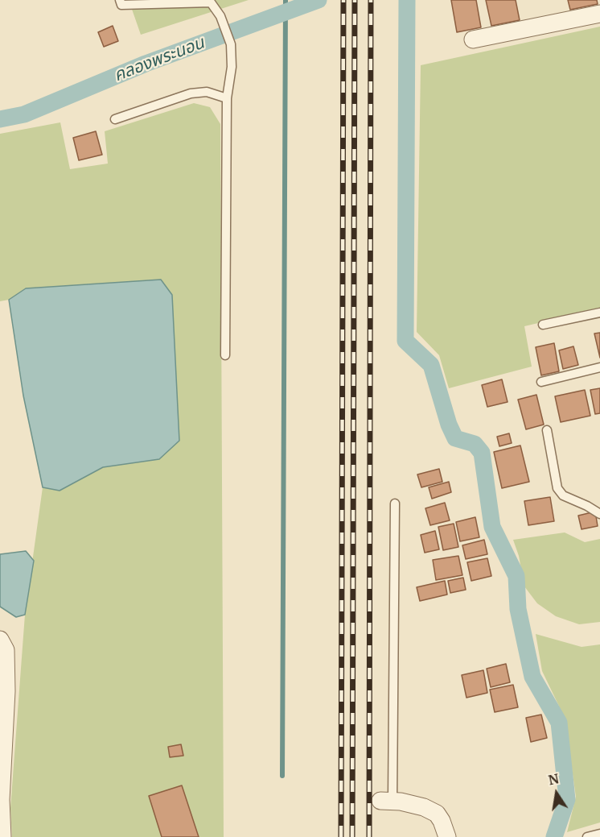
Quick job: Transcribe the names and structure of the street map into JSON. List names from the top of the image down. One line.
{"water":["คลองพระนอน"],"north":"top"}
